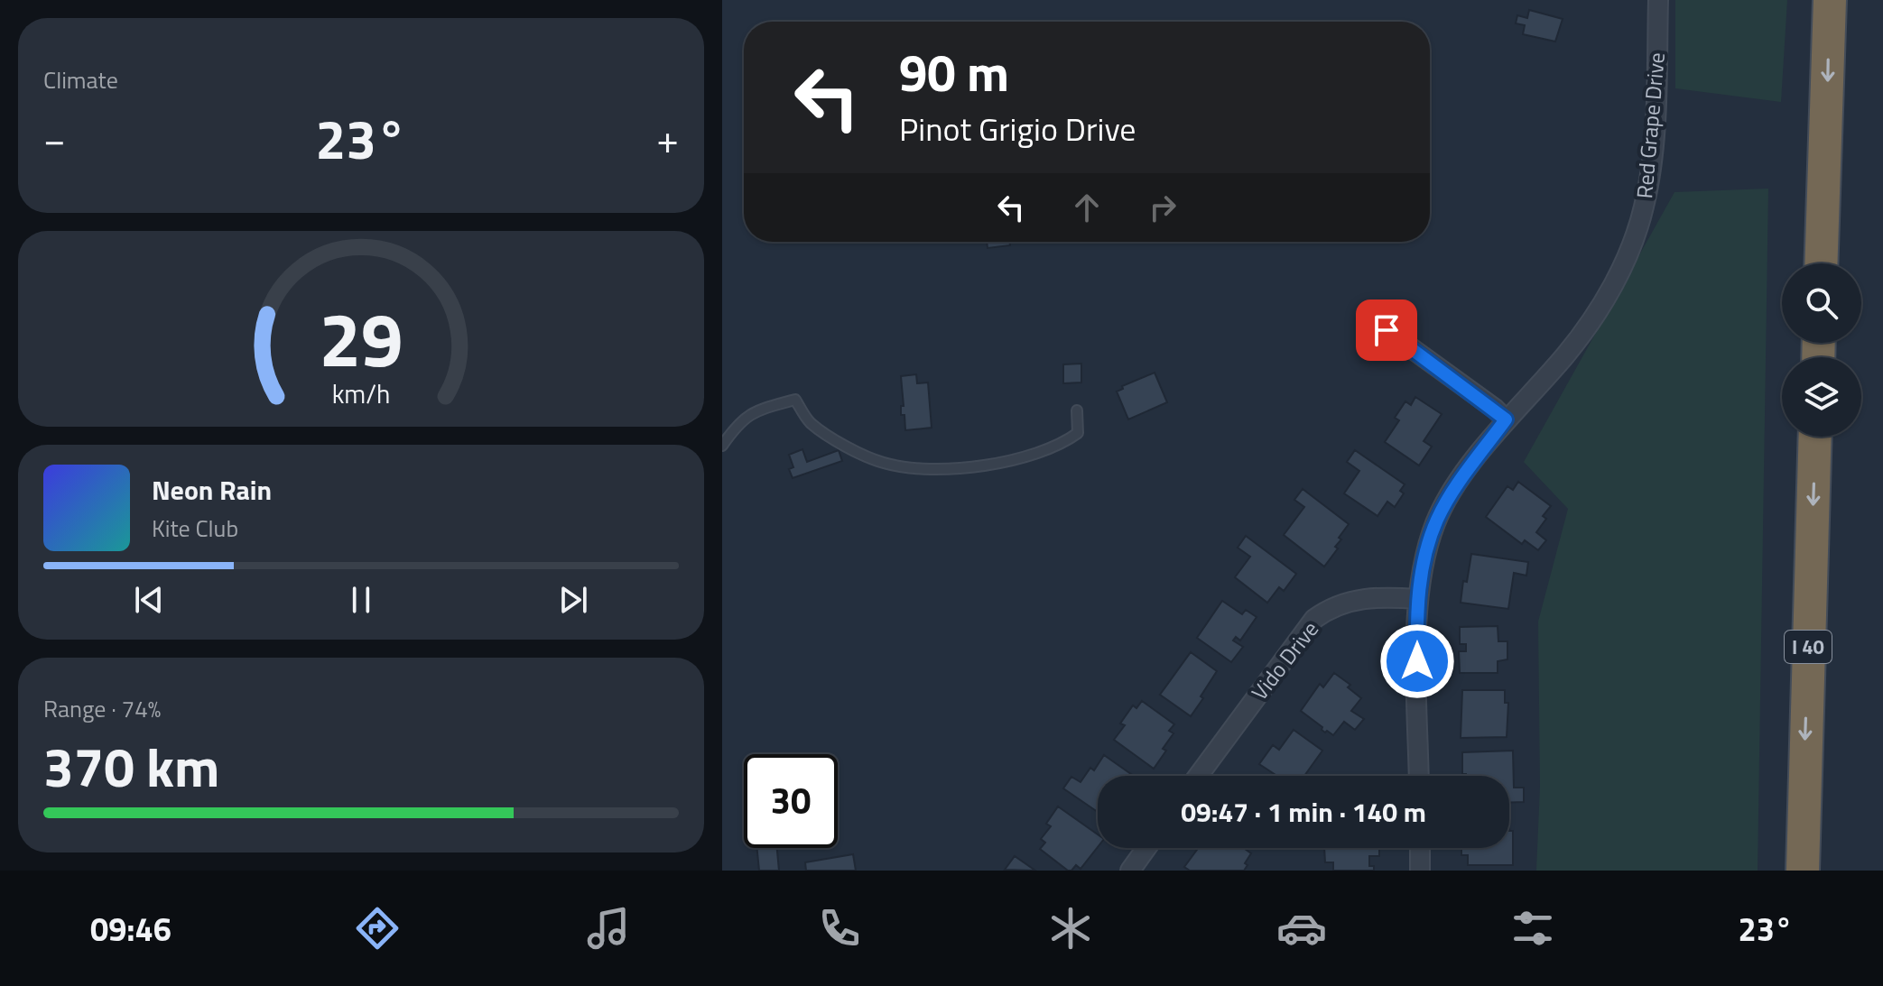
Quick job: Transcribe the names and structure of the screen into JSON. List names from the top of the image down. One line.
{"streets":{"highway":["I 40"],"street":["Red Grape Drive","Vido Drive"]},"crossings":[["Red Grape Drive","Vido Drive"]],"page":{"tile":["Climate",["Range · 74%","370 km"]],"turn":["90 m","Pinot Grigio Drive"],"heat":["−","23°","+"],"song":["Neon Rain","Kite Club"],"limit":"30","trip":"09:47 · 1 min · 140 m","tabs":["09:46","23°"],"gauge":["29","km/h"]}}
